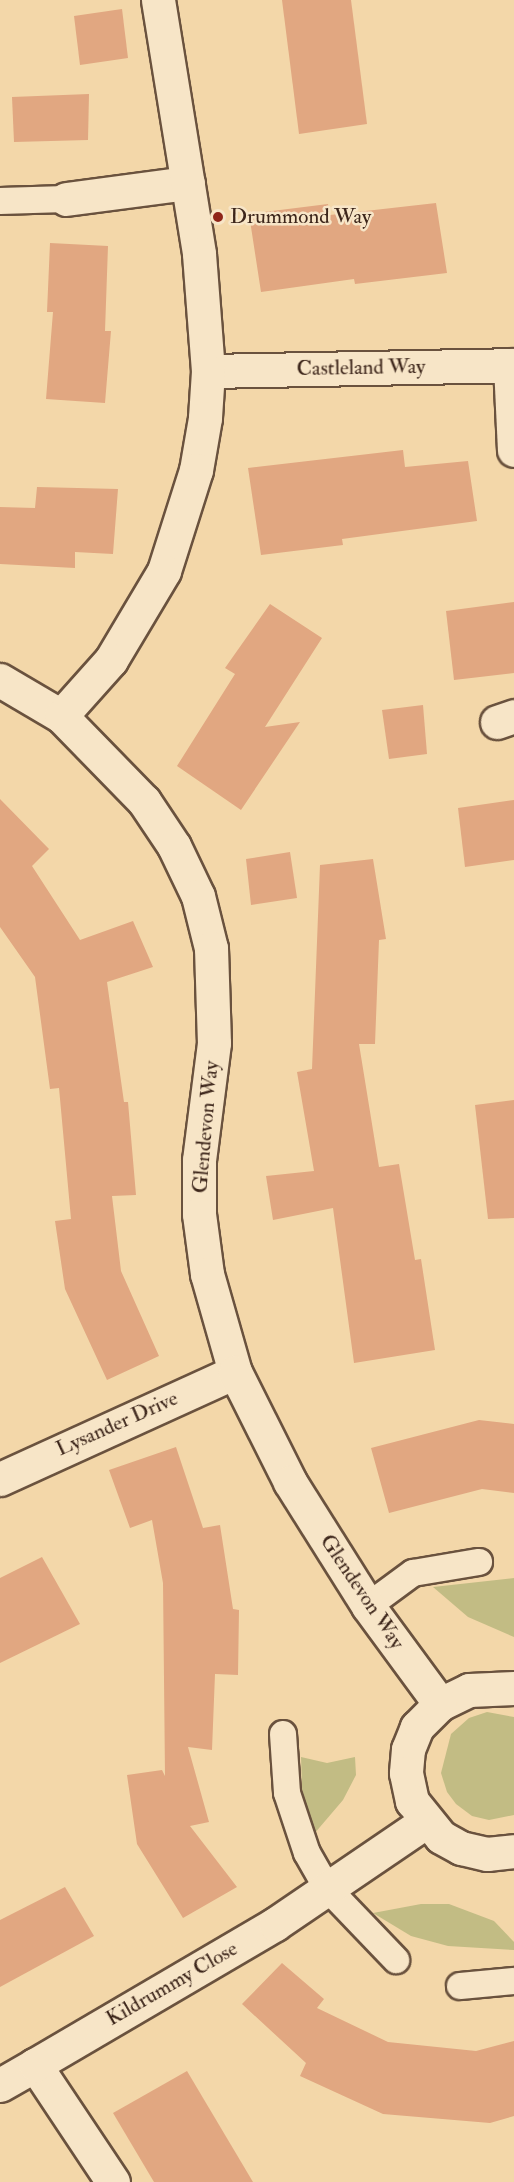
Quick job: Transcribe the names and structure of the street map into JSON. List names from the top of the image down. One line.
{"streets":{"street":["Castleland Way","Glendevon Way","Lysander Drive","Kildrummy Close"]},"crossings":[["Glendevon Way","Lysander Drive"]],"places":["Drummond Way"]}
